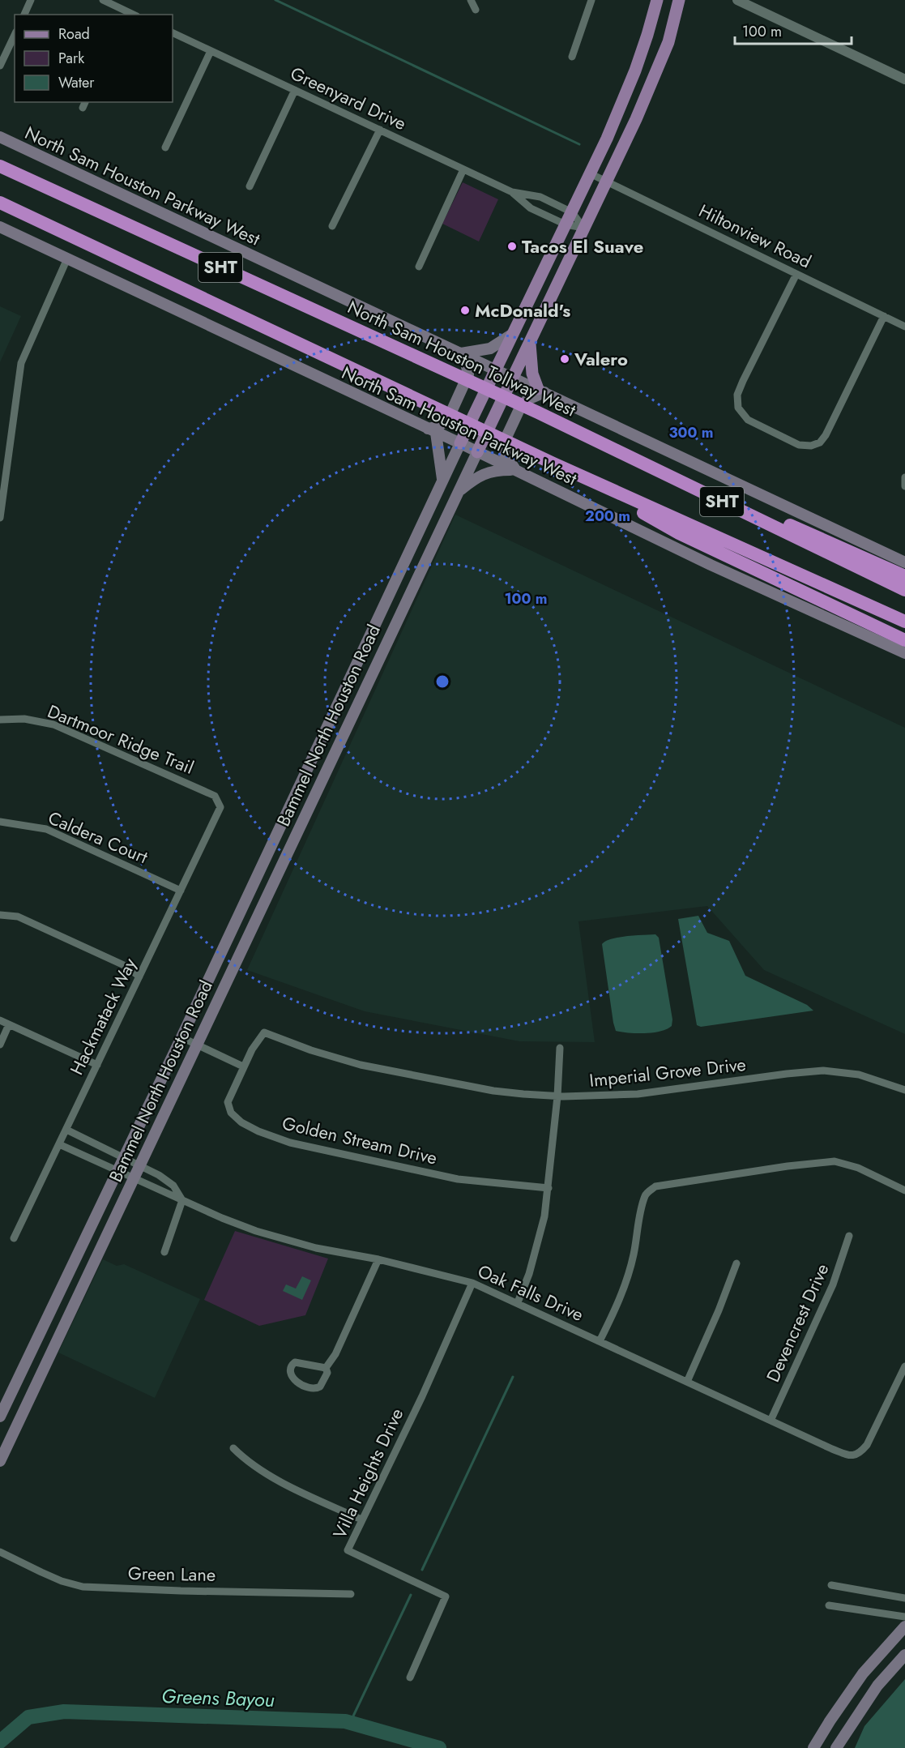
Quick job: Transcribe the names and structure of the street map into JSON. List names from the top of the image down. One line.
{"streets":{"highway":["SHT","North Sam Houston Tollway West"],"main road":["North Sam Houston Parkway West","Bammel North Houston Road"],"street":["Greenyard Drive","Hiltonview Road","Dartmoor Ridge Trail","Caldera Court","Hackmatack Way","Imperial Grove Drive","Golden Stream Drive","Oak Falls Drive","Devencrest Drive","Villa Heights Drive","Green Lane"]},"crossings":[["Greenyard Drive","Bammel North Houston Road"],["North Sam Houston Parkway West","Bammel North Houston Road"],["Hiltonview Road","Bammel North Houston Road"],["Bammel North Houston Road","Oak Falls Drive"],["Dartmoor Ridge Trail","Hackmatack Way"],["Caldera Court","Hackmatack Way"],["Hackmatack Way","Oak Falls Drive"],["Imperial Grove Drive","Golden Stream Drive"],["Oak Falls Drive","Devencrest Drive"],["Oak Falls Drive","Villa Heights Drive"]],"water":["Greens Bayou"],"places":["Tacos El Suave","McDonald's","Valero"],"legend":["Road","Park","Water"],"scale_bar":"100 m","rings":["300 m","200 m","100 m"]}
